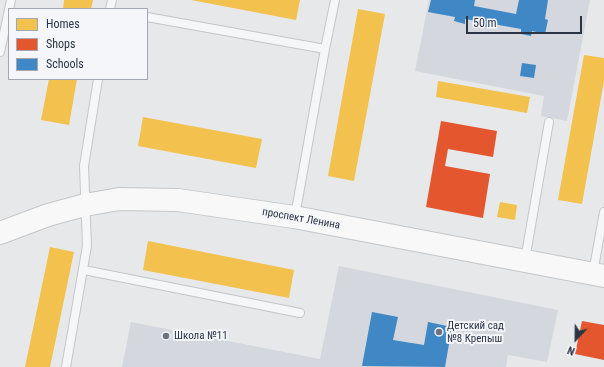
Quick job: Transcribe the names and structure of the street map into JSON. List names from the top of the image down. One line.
{"streets":{"street":["проспект Ленина"]},"places":["Детский сад №8 Крепыш","Школа №11"],"legend":["Homes","Shops","Schools"],"scale_bar":"50 m","north":"bottom"}
